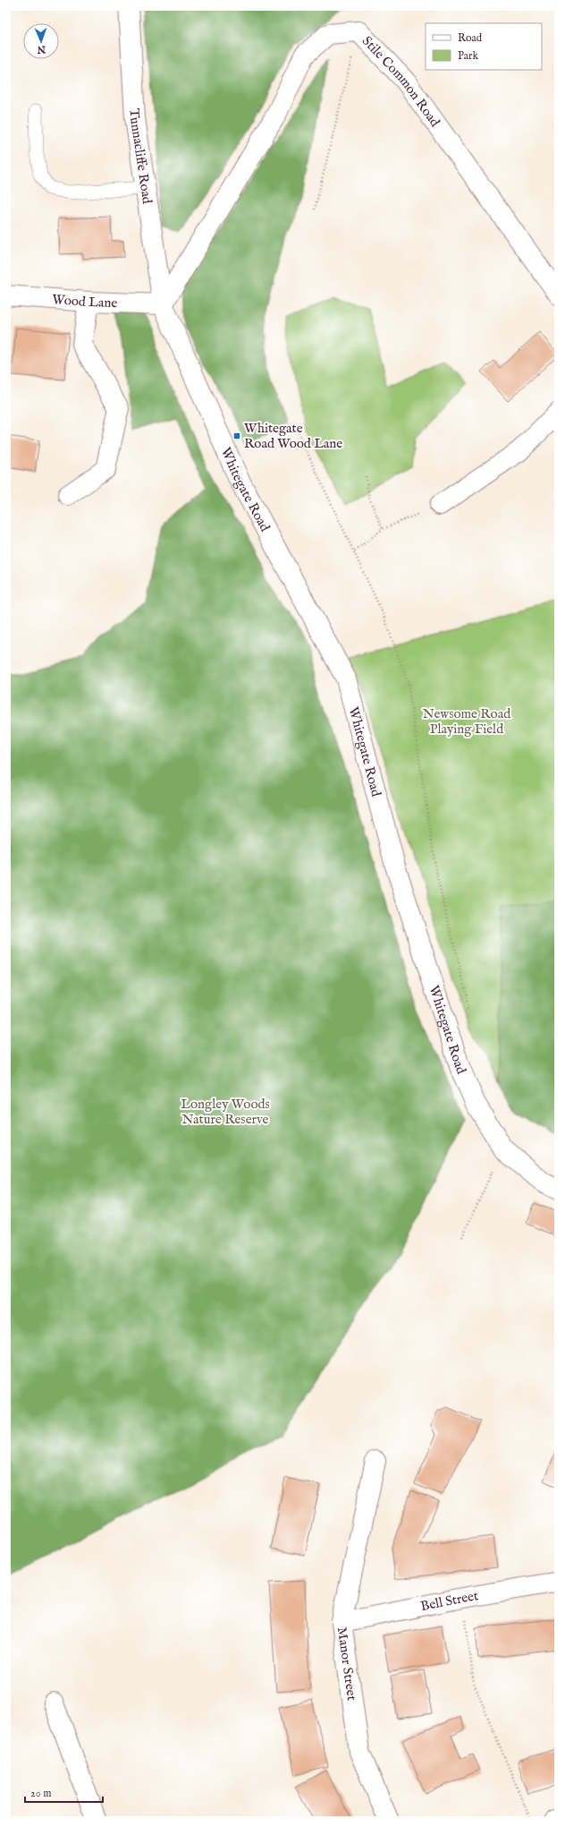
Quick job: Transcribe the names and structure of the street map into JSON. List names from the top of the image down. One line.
{"streets":{"street":["Stile Common Road","Tunnacliffe Road","Wood Lane","Whitegate Road","Bell Street","Manor Street"]},"crossings":[["Stile Common Road","Tunnacliffe Road"],["Stile Common Road","Wood Lane"],["Stile Common Road","Whitegate Road"],["Tunnacliffe Road","Wood Lane"],["Tunnacliffe Road","Whitegate Road"],["Wood Lane","Whitegate Road"],["Bell Street","Manor Street"]],"parks":["Newsome Road Playing Field","Longley Woods Nature Reserve"],"places":{"transit":["Whitegate Road Wood Lane"]},"legend":["Road","Park"],"scale_bar":"20 m","north":"bottom"}
